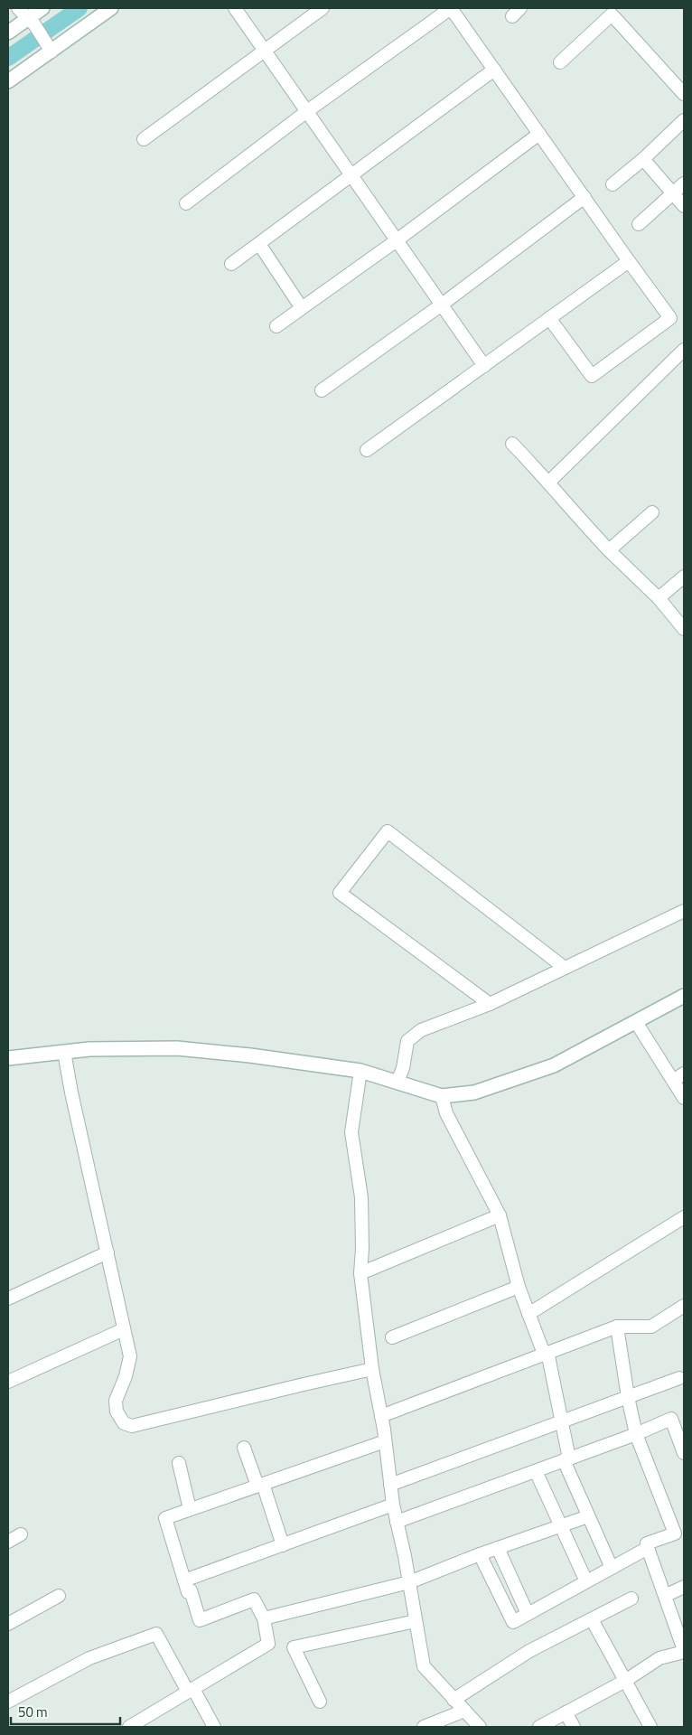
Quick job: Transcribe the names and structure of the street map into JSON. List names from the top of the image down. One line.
{"scale_bar":"50 m"}
